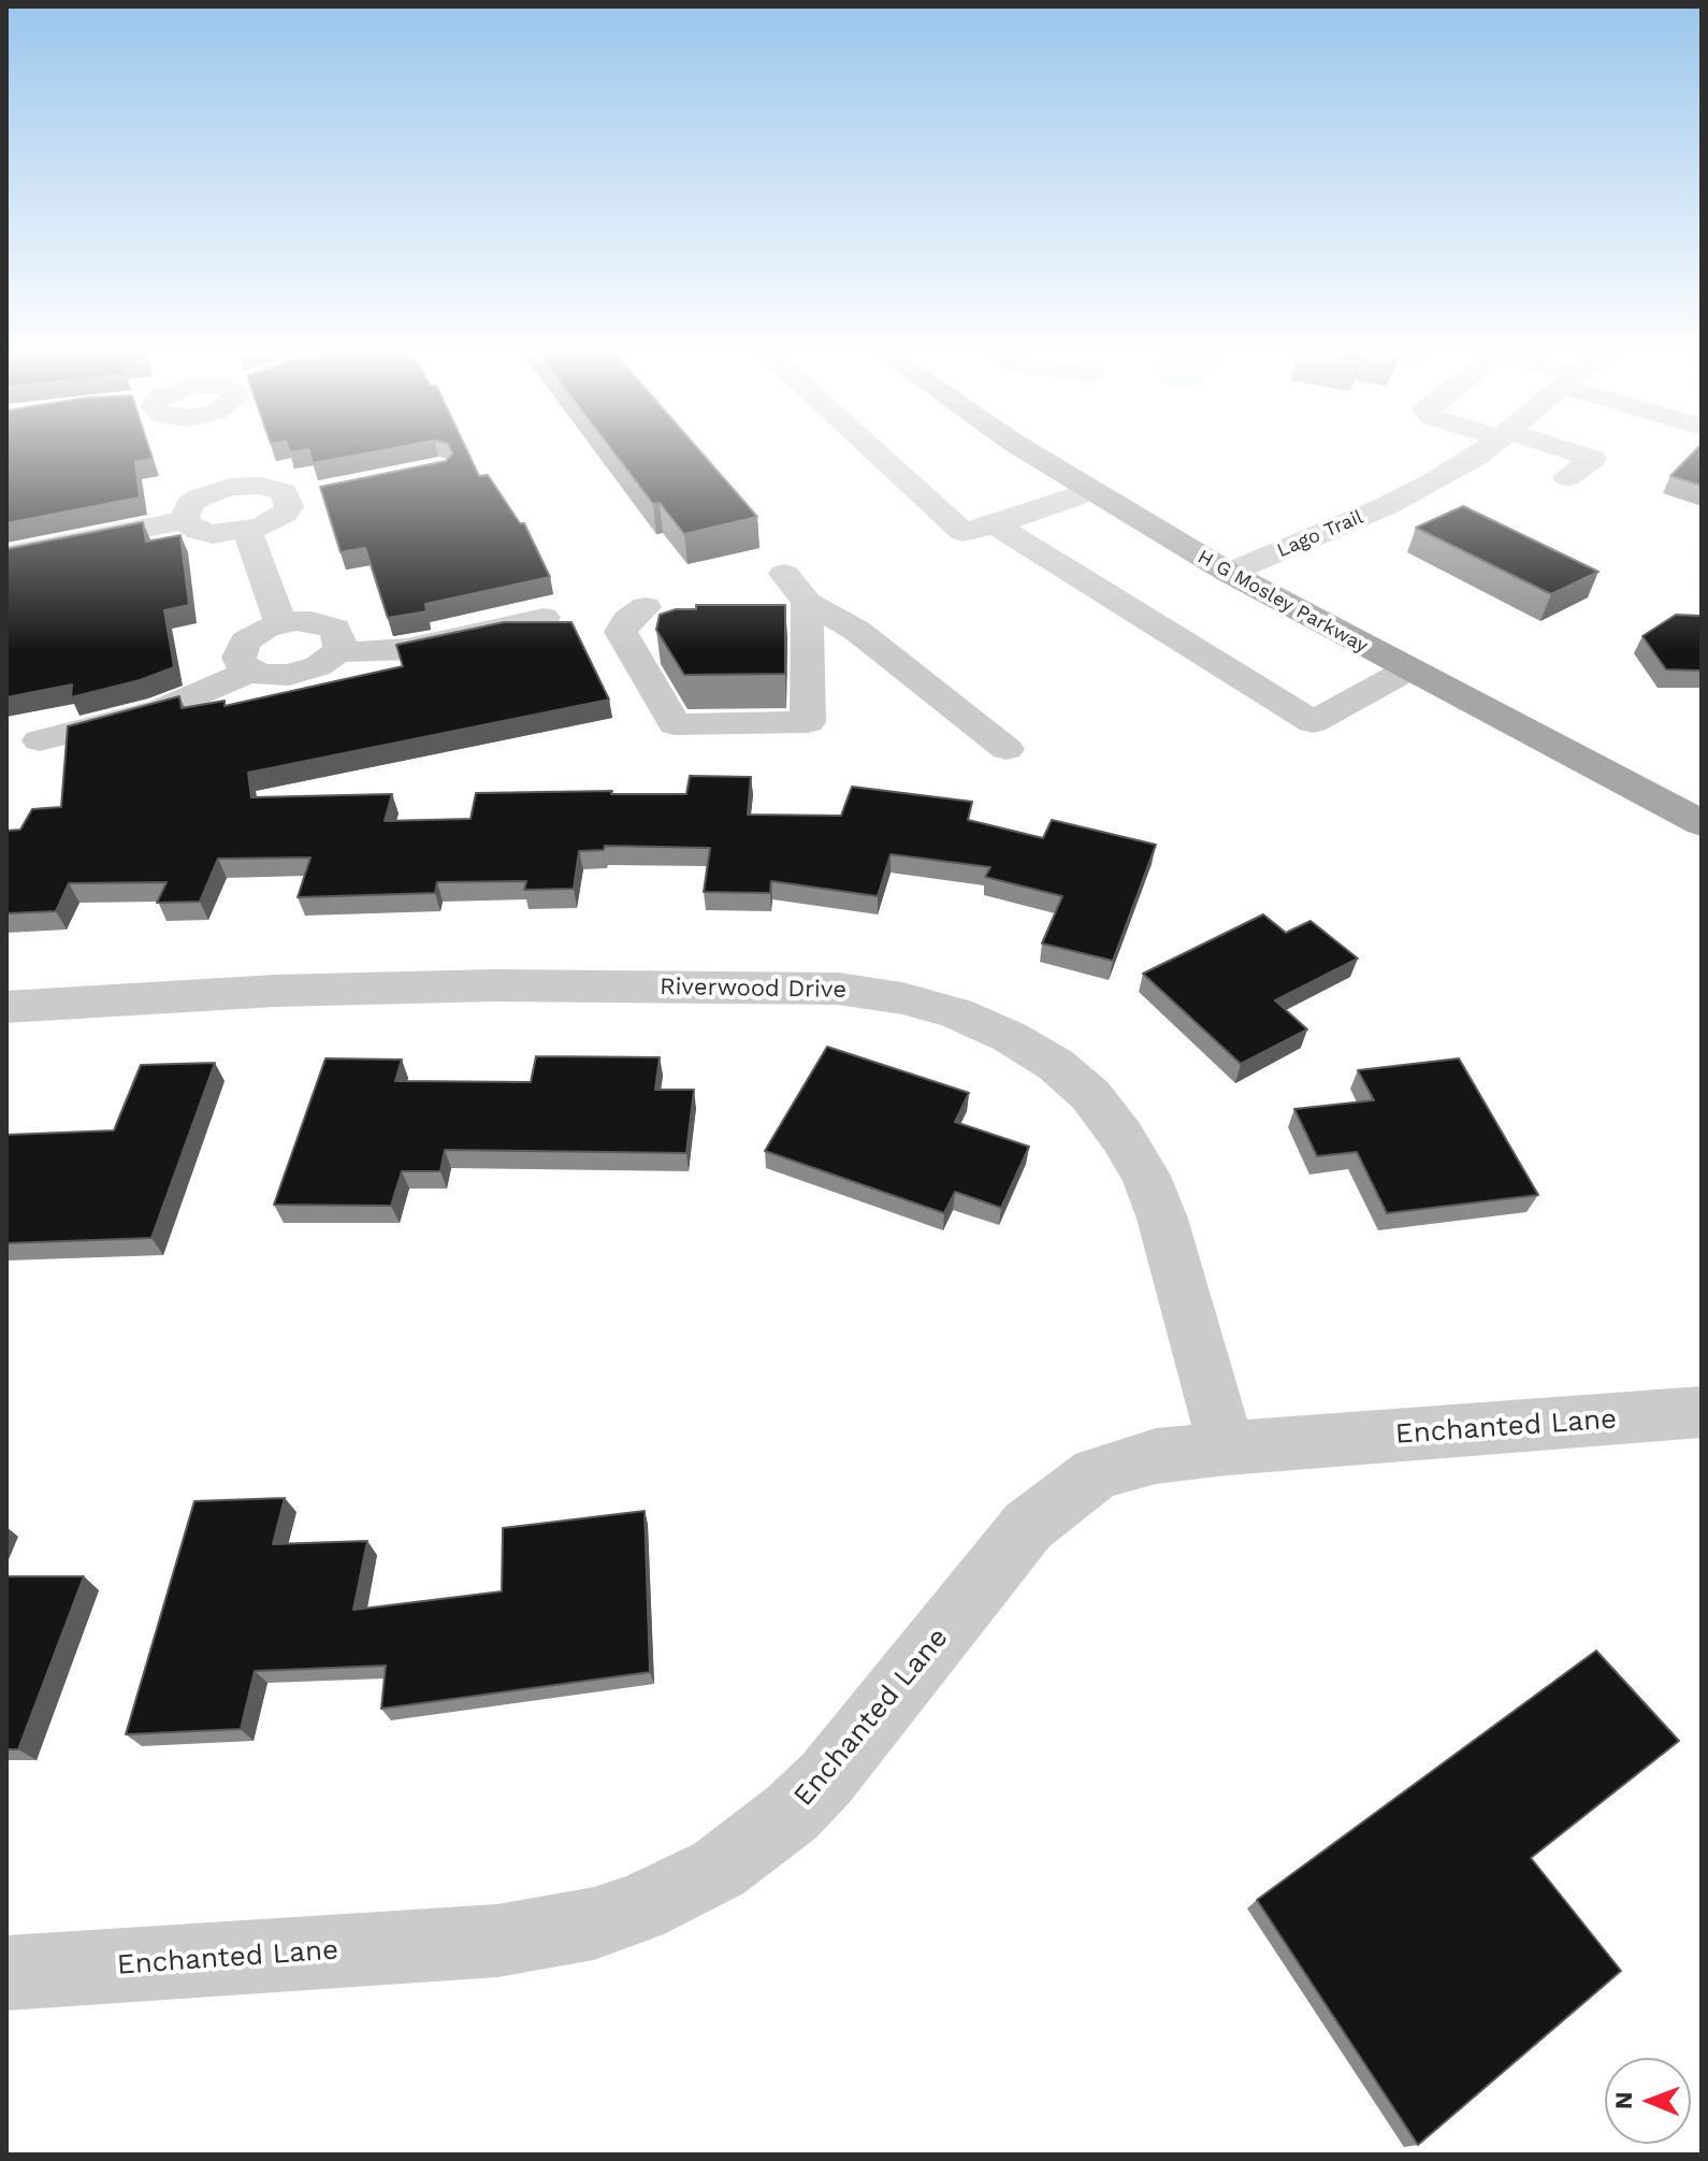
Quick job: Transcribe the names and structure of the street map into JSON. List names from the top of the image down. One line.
{"streets":{"main road":["H G Mosley Parkway"],"street":["Lago Trail","Riverwood Drive","Enchanted Lane"]},"crossings":[["Lago Trail","H G Mosley Parkway"],["Riverwood Drive","Enchanted Lane"]],"north":"left"}
